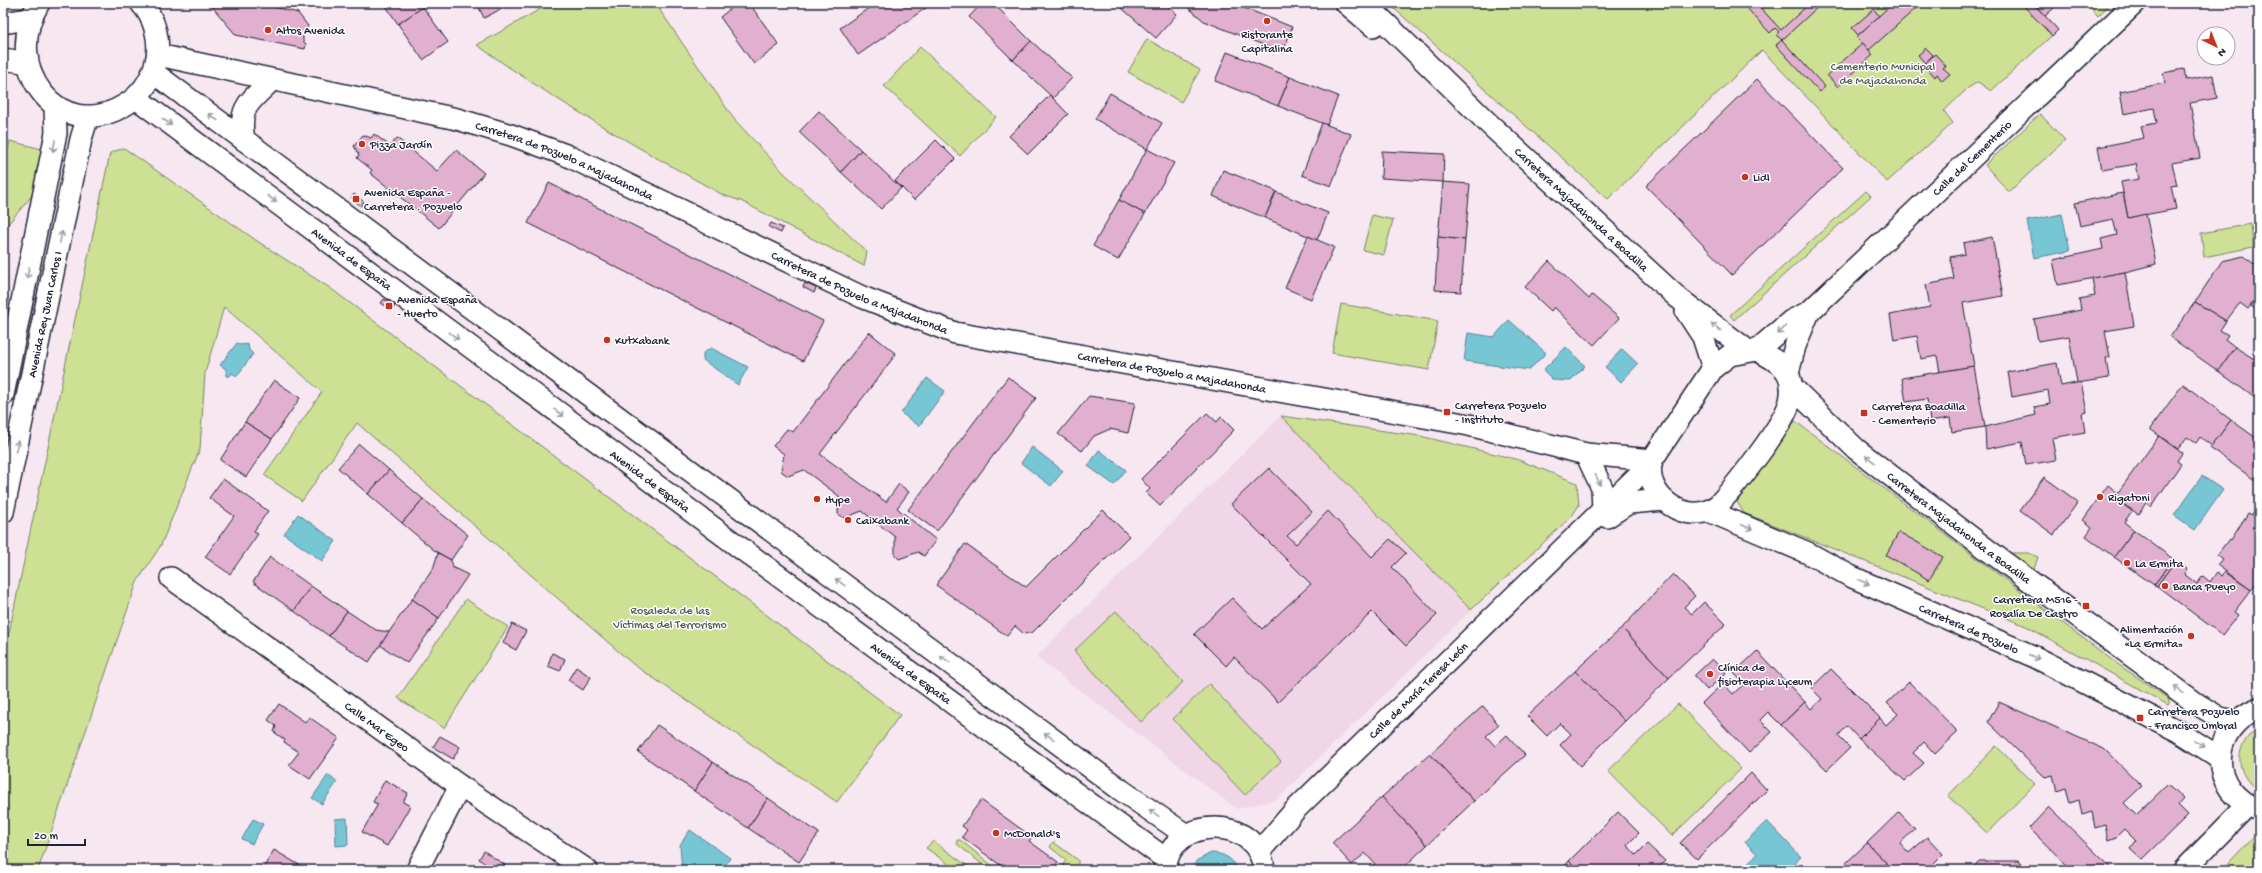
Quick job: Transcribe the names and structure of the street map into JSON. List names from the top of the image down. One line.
{"streets":{"street":["Calle del Cementerio","Carretera de Pozuelo a Majadahonda","Carretera Majadahonda a Boadilla","Avenida de España","Avenida Rey Juan Carlos I","Carretera de Pozuelo","Calle de María Teresa León","Calle Mar Egeo"]},"crossings":[["Calle del Cementerio","Carretera Majadahonda a Boadilla"],["Carretera de Pozuelo a Majadahonda","Calle de María Teresa León"]],"one_way":["Carretera Majadahonda a Boadilla","Carretera de Pozuelo"],"parks":["Cementerio Municipal de Majadahonda","Rosaleda de las Víctimas del Terrorismo"],"places":{"other":["Ristorante Capitalina","Altos Avenida","Pizza Jardín","Lidl","Kutxabank","Rigatoni","Hype","Caixabank","La Ermita","Banca Pueyo","Alimentación «La Ermita»","Clínica de fisioterapia Lyceum","McDonald's"],"transit":["Avenida España - Carretera . Pozuelo","Avenida España - Huerto","Carretera Pozuelo - Instituto","Carretera Boadilla - Cementerio","Carretera M516 - Rosalía De Castro","Carretera Pozuelo - Francisco Umbral"]},"scale_bar":"20 m","north":"bottom right"}
